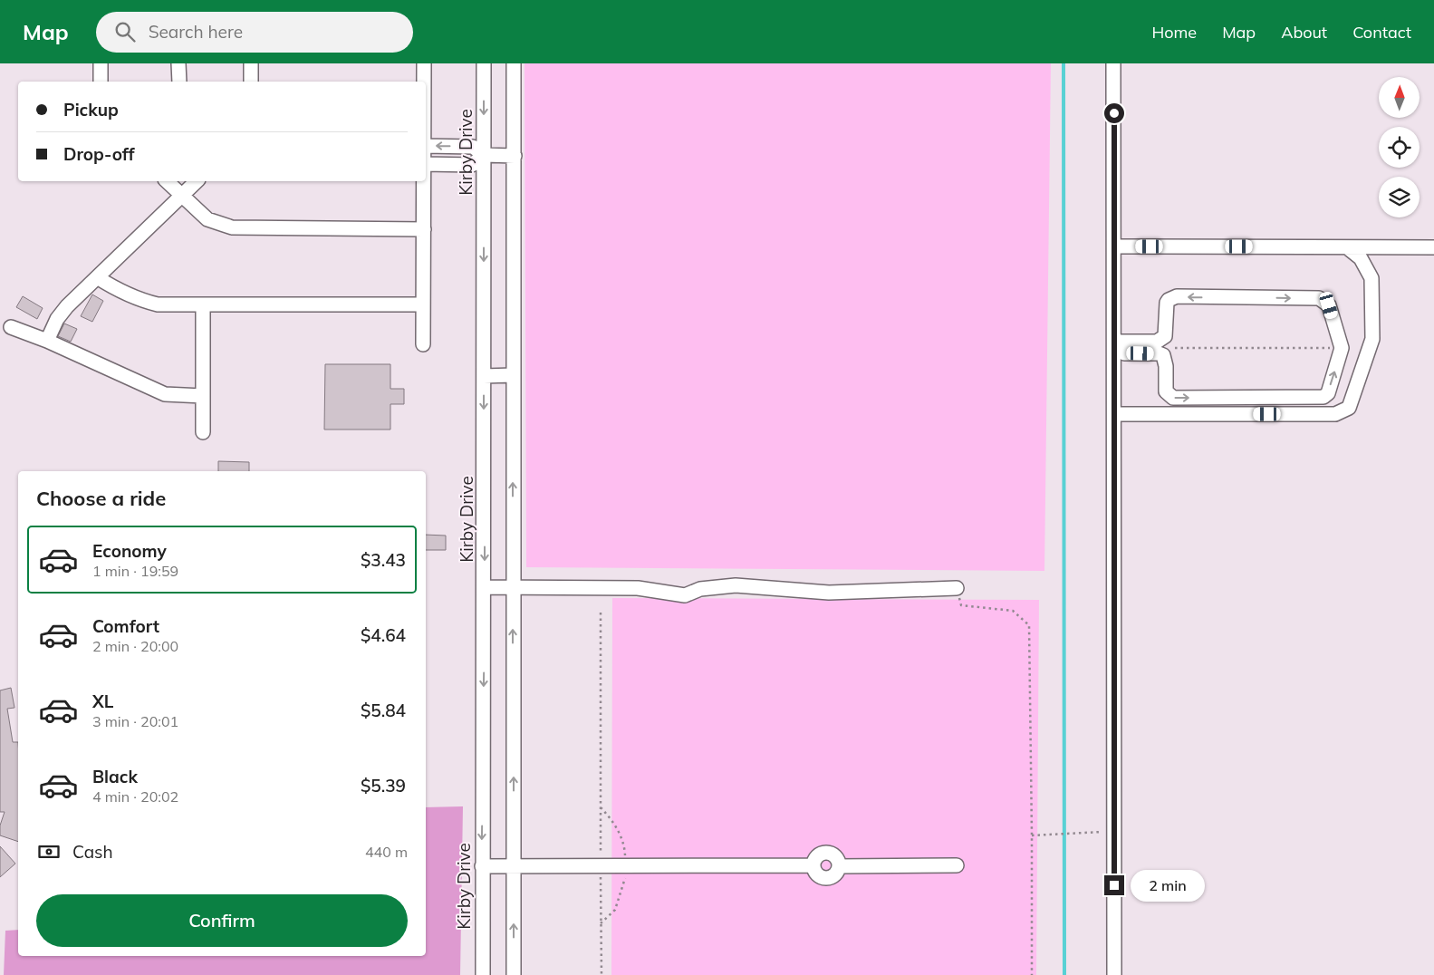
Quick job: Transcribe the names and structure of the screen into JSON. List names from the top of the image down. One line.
{"streets":{"street":["Kirby Drive"]},"north":"top","page":{"header":"Map","search":"Search here","nav":["Home","Map","About","Contact"],"banner":["Pickup","Drop-off"],"heading":"Choose a ride","list":[{"name":"Economy","note":"1 min · 19:59","value":"$3.43"},{"name":"Comfort","note":"2 min · 20:00","value":"$4.64"},{"name":"XL","note":"3 min · 20:01","value":"$5.84"},{"name":"Black","note":"4 min · 20:02","value":"$5.39"}],"pay":["Cash","440 m"],"bubble":"2 min","buttons":"Confirm"}}
